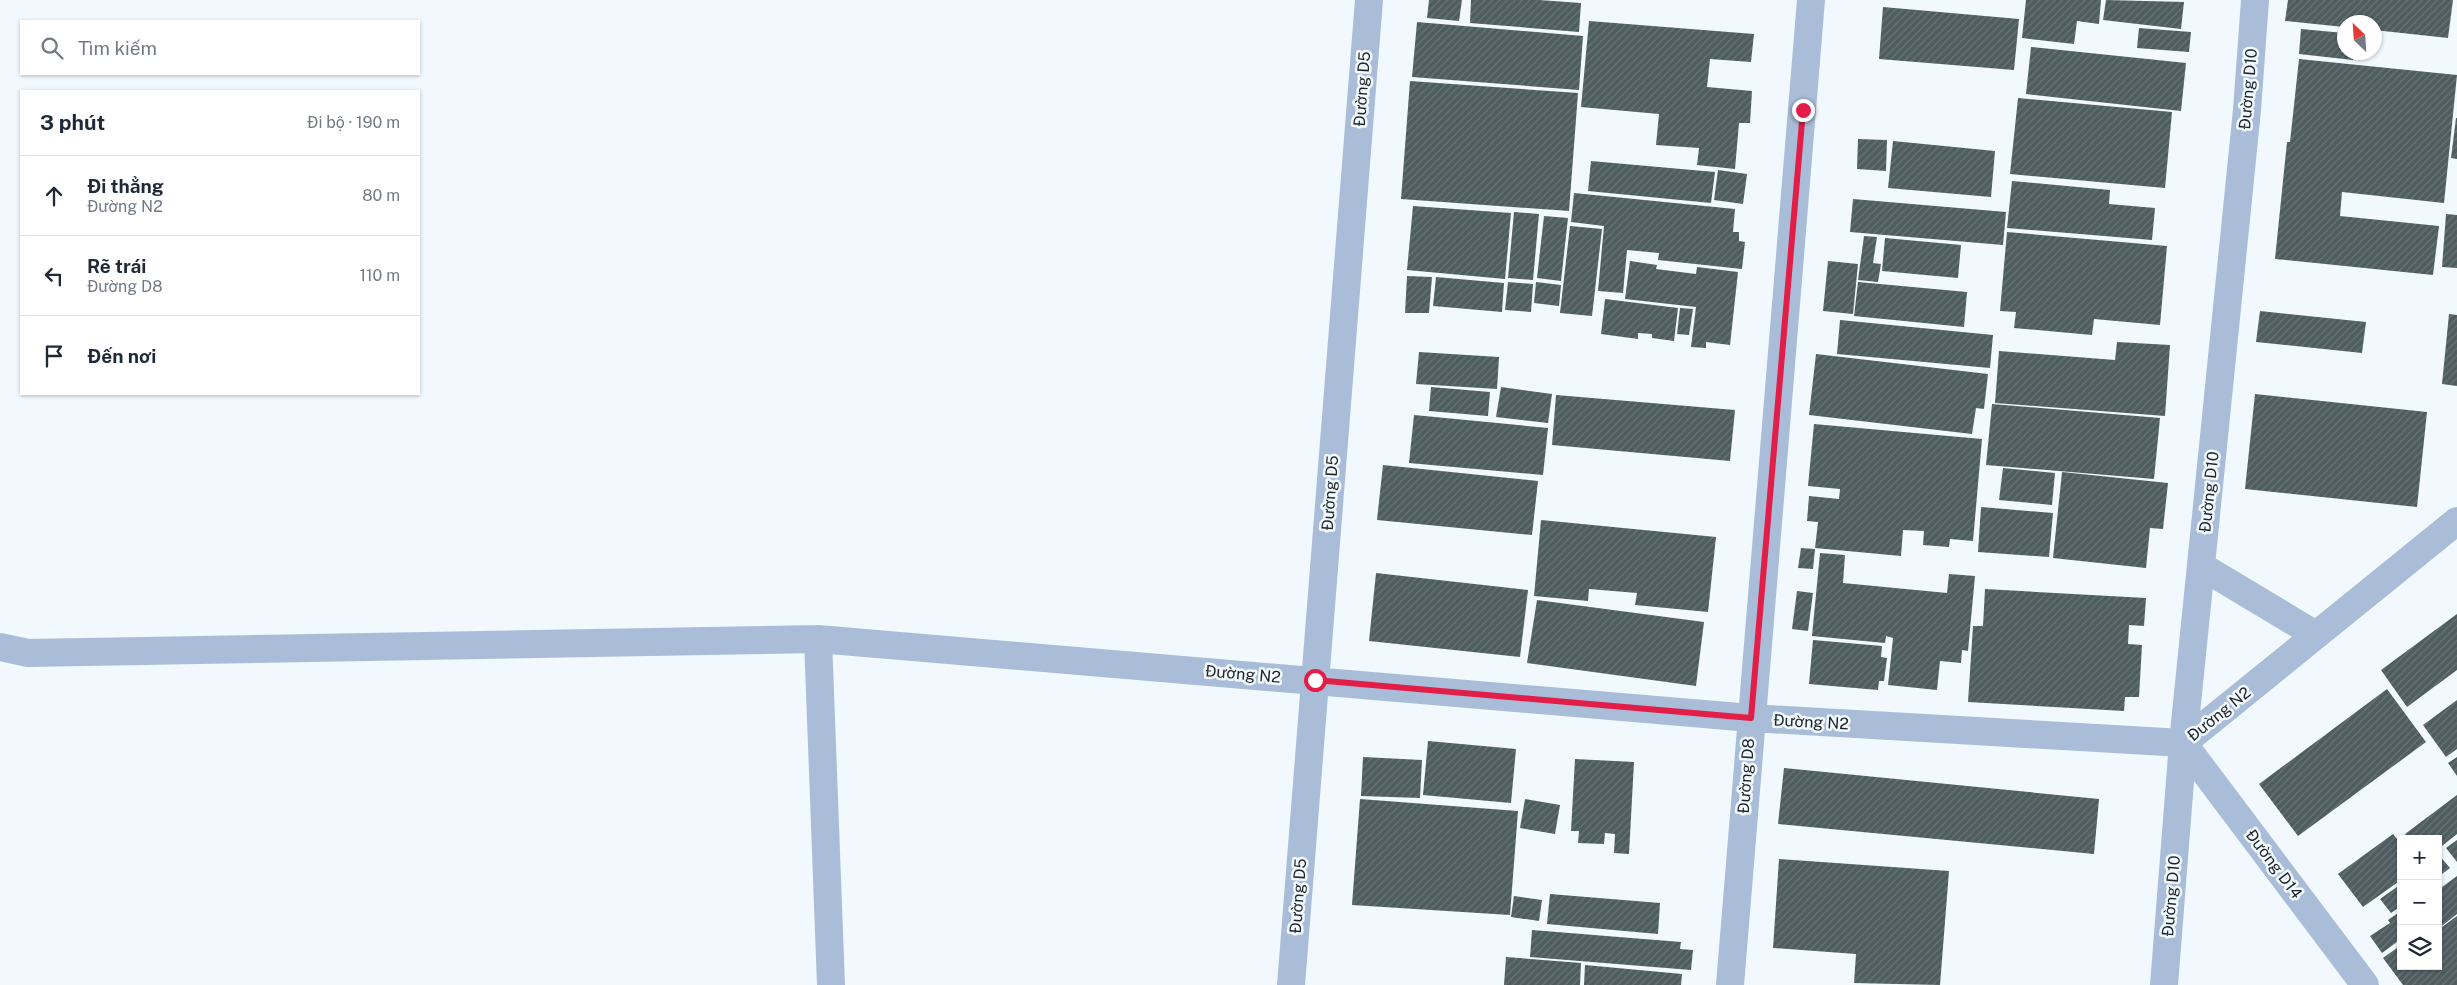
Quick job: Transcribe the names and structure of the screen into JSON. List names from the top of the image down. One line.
{"streets":{"street":["Đường D5","Đường D10","Đường N2","Đường D8","Đường D14"]},"crossings":[["Đường D5","Đường N2"],["Đường D10","Đường N2"],["Đường D10","Đường D14"],["Đường N2","Đường D8"],["Đường N2","Đường D14"]],"north":"top left","page":{"search":"Tìm kiếm","heading":["3 phút","Đi bộ · 190 m"],"list":[["Đi thẳng","Đường N2","80 m"],["Rẽ trái","Đường D8","110 m"],"Đến nơi"],"map_buttons":["+","−"]}}
